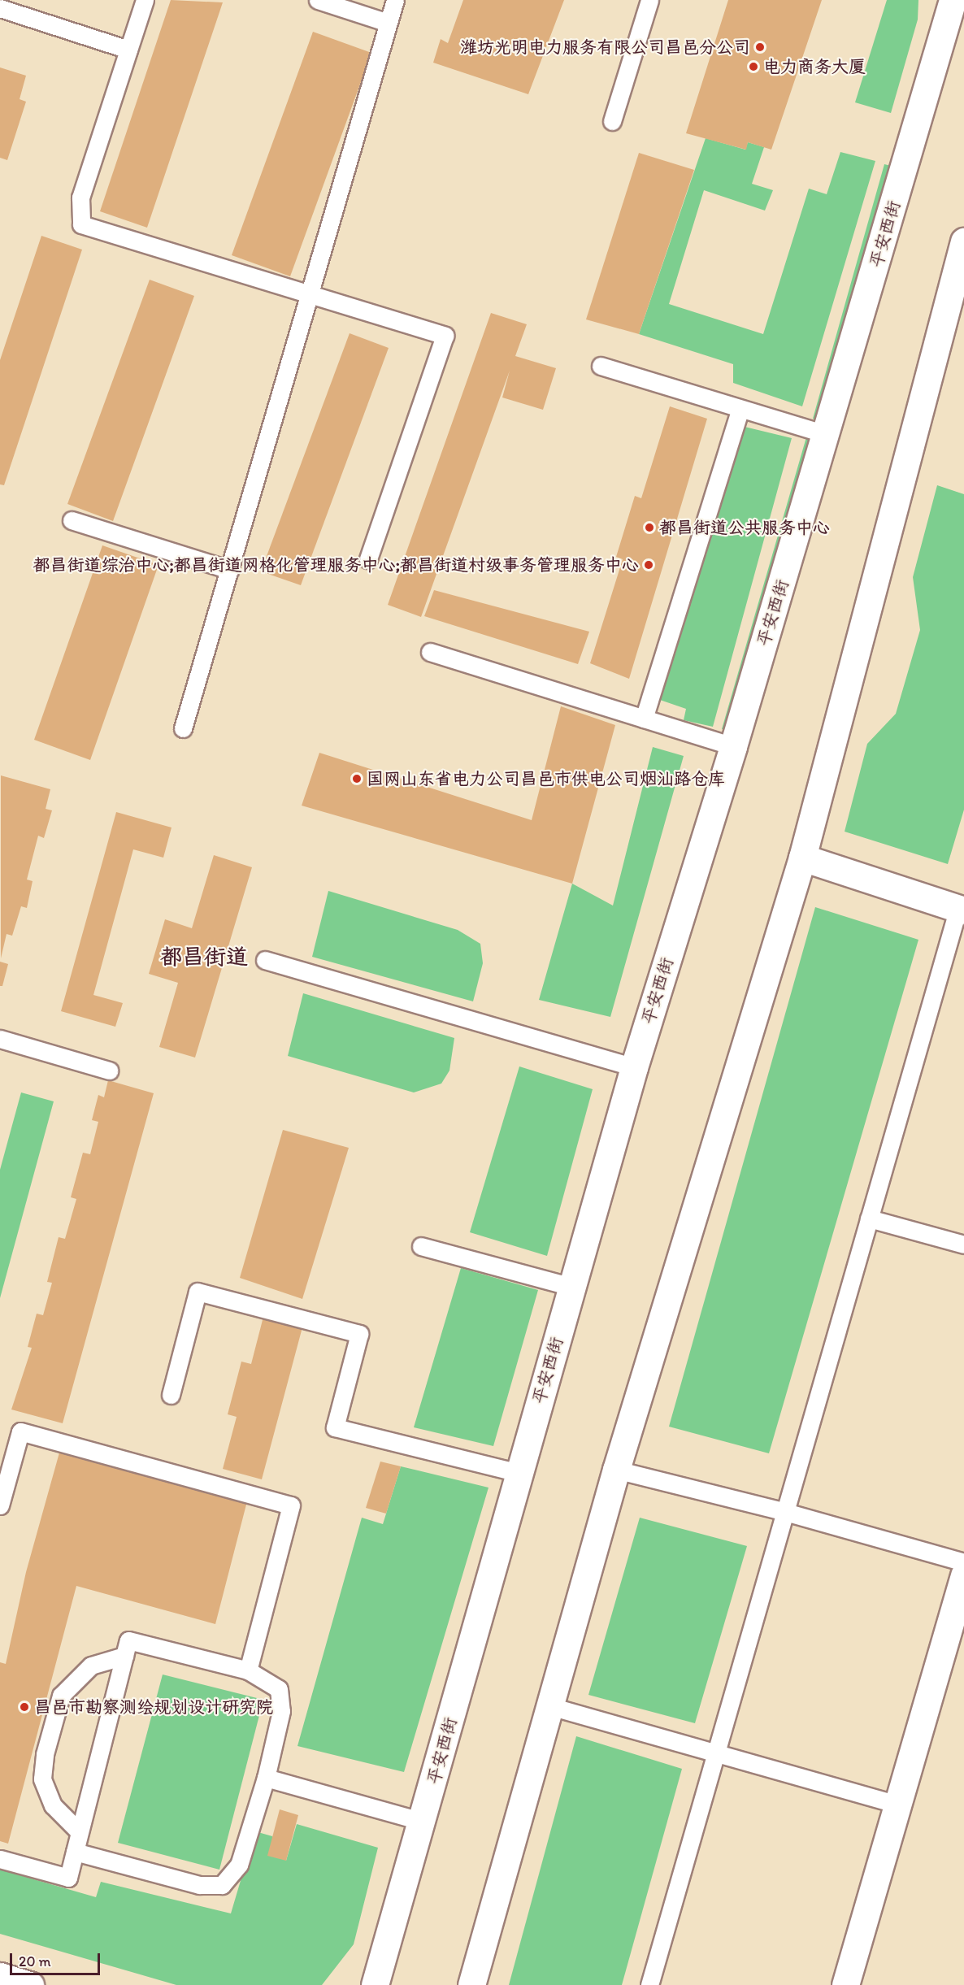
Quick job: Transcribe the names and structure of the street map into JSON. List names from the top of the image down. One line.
{"streets":{"main road":["平安西街"]},"districts":["都昌街道"],"places":["潍坊光明电力服务有限公司昌邑分公司","电力商务大厦","都昌街道公共服务中心","都昌街道综治中心;都昌街道网格化管理服务中心;都昌街道村级事务管理服务中心","国网山东省电力公司昌邑市供电公司烟汕路仓库","昌邑市勘察测绘规划设计研究院"],"scale_bar":"20 m"}
